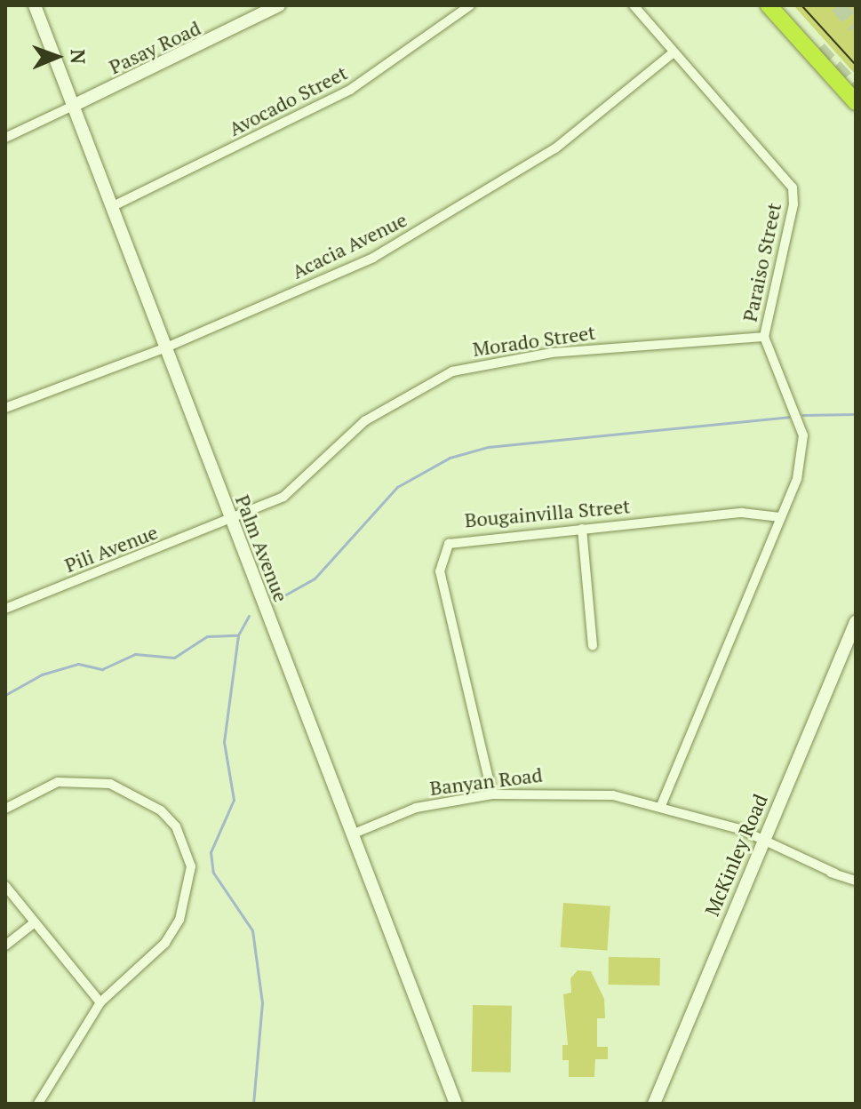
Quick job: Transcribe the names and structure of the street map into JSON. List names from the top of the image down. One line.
{"streets":{"street":["Pasay Road","Avocado Street","Acacia Avenue","Paraiso Street","Morado Street","Bougainvilla Street","Pili Avenue","Palm Avenue","Banyan Road","McKinley Road"]},"crossings":[["Pasay Road","Palm Avenue"],["Avocado Street","Palm Avenue"],["Acacia Avenue","Paraiso Street"],["Acacia Avenue","Palm Avenue"],["Paraiso Street","Morado Street"],["Paraiso Street","Bougainvilla Street"],["Paraiso Street","Banyan Road"],["Morado Street","Pili Avenue"],["Morado Street","Palm Avenue"],["Bougainvilla Street","Banyan Road"],["Pili Avenue","Palm Avenue"],["Palm Avenue","Banyan Road"],["Banyan Road","McKinley Road"]],"north":"right"}
